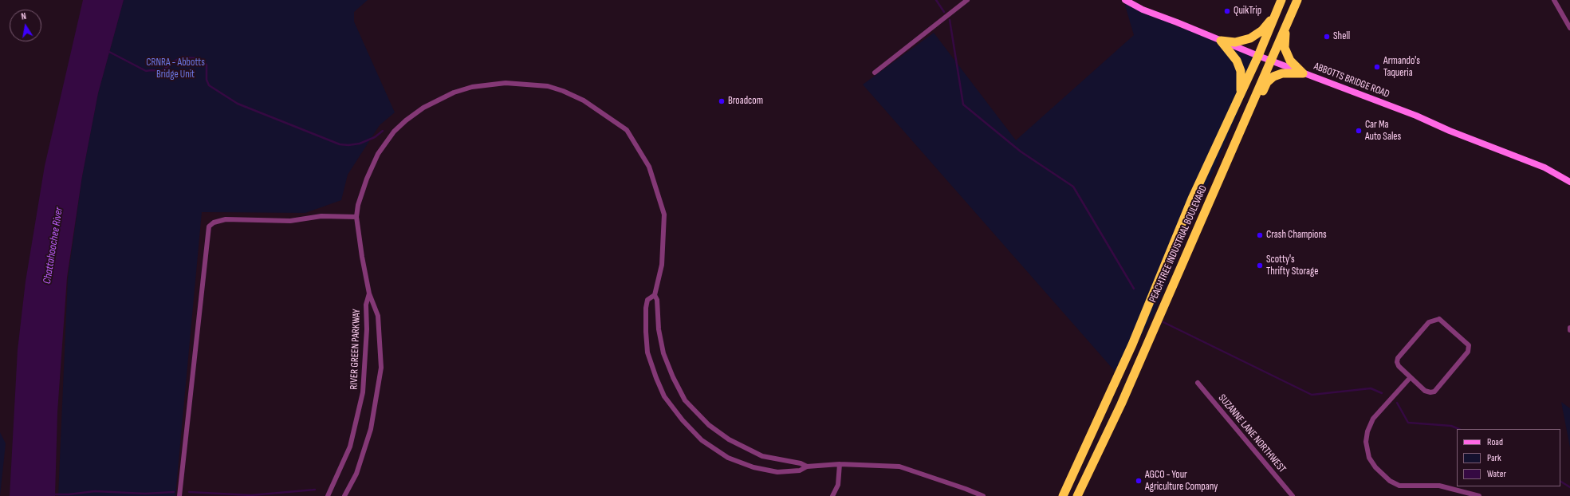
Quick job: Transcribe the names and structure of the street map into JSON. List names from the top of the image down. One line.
{"streets":{"highway":["PEACHTREE INDUSTRIAL BOULEVARD"],"main road":["ABBOTTS BRIDGE ROAD"],"street":["RIVER GREEN PARKWAY","SUZANNE LANE NORTHWEST"]},"crossings":[["ABBOTTS BRIDGE ROAD","PEACHTREE INDUSTRIAL BOULEVARD"]],"water":["Chattahoochee River"],"parks":["CRNRA - Abbotts Bridge Unit"],"places":["QuikTrip","Shell","Armando's Taqueria","Broadcom","Car Ma Auto Sales","Crash Champions","Scotty's Thrifty Storage","AGCO - Your Agriculture Company"],"legend":["Road","Park","Water"],"north":"top"}
